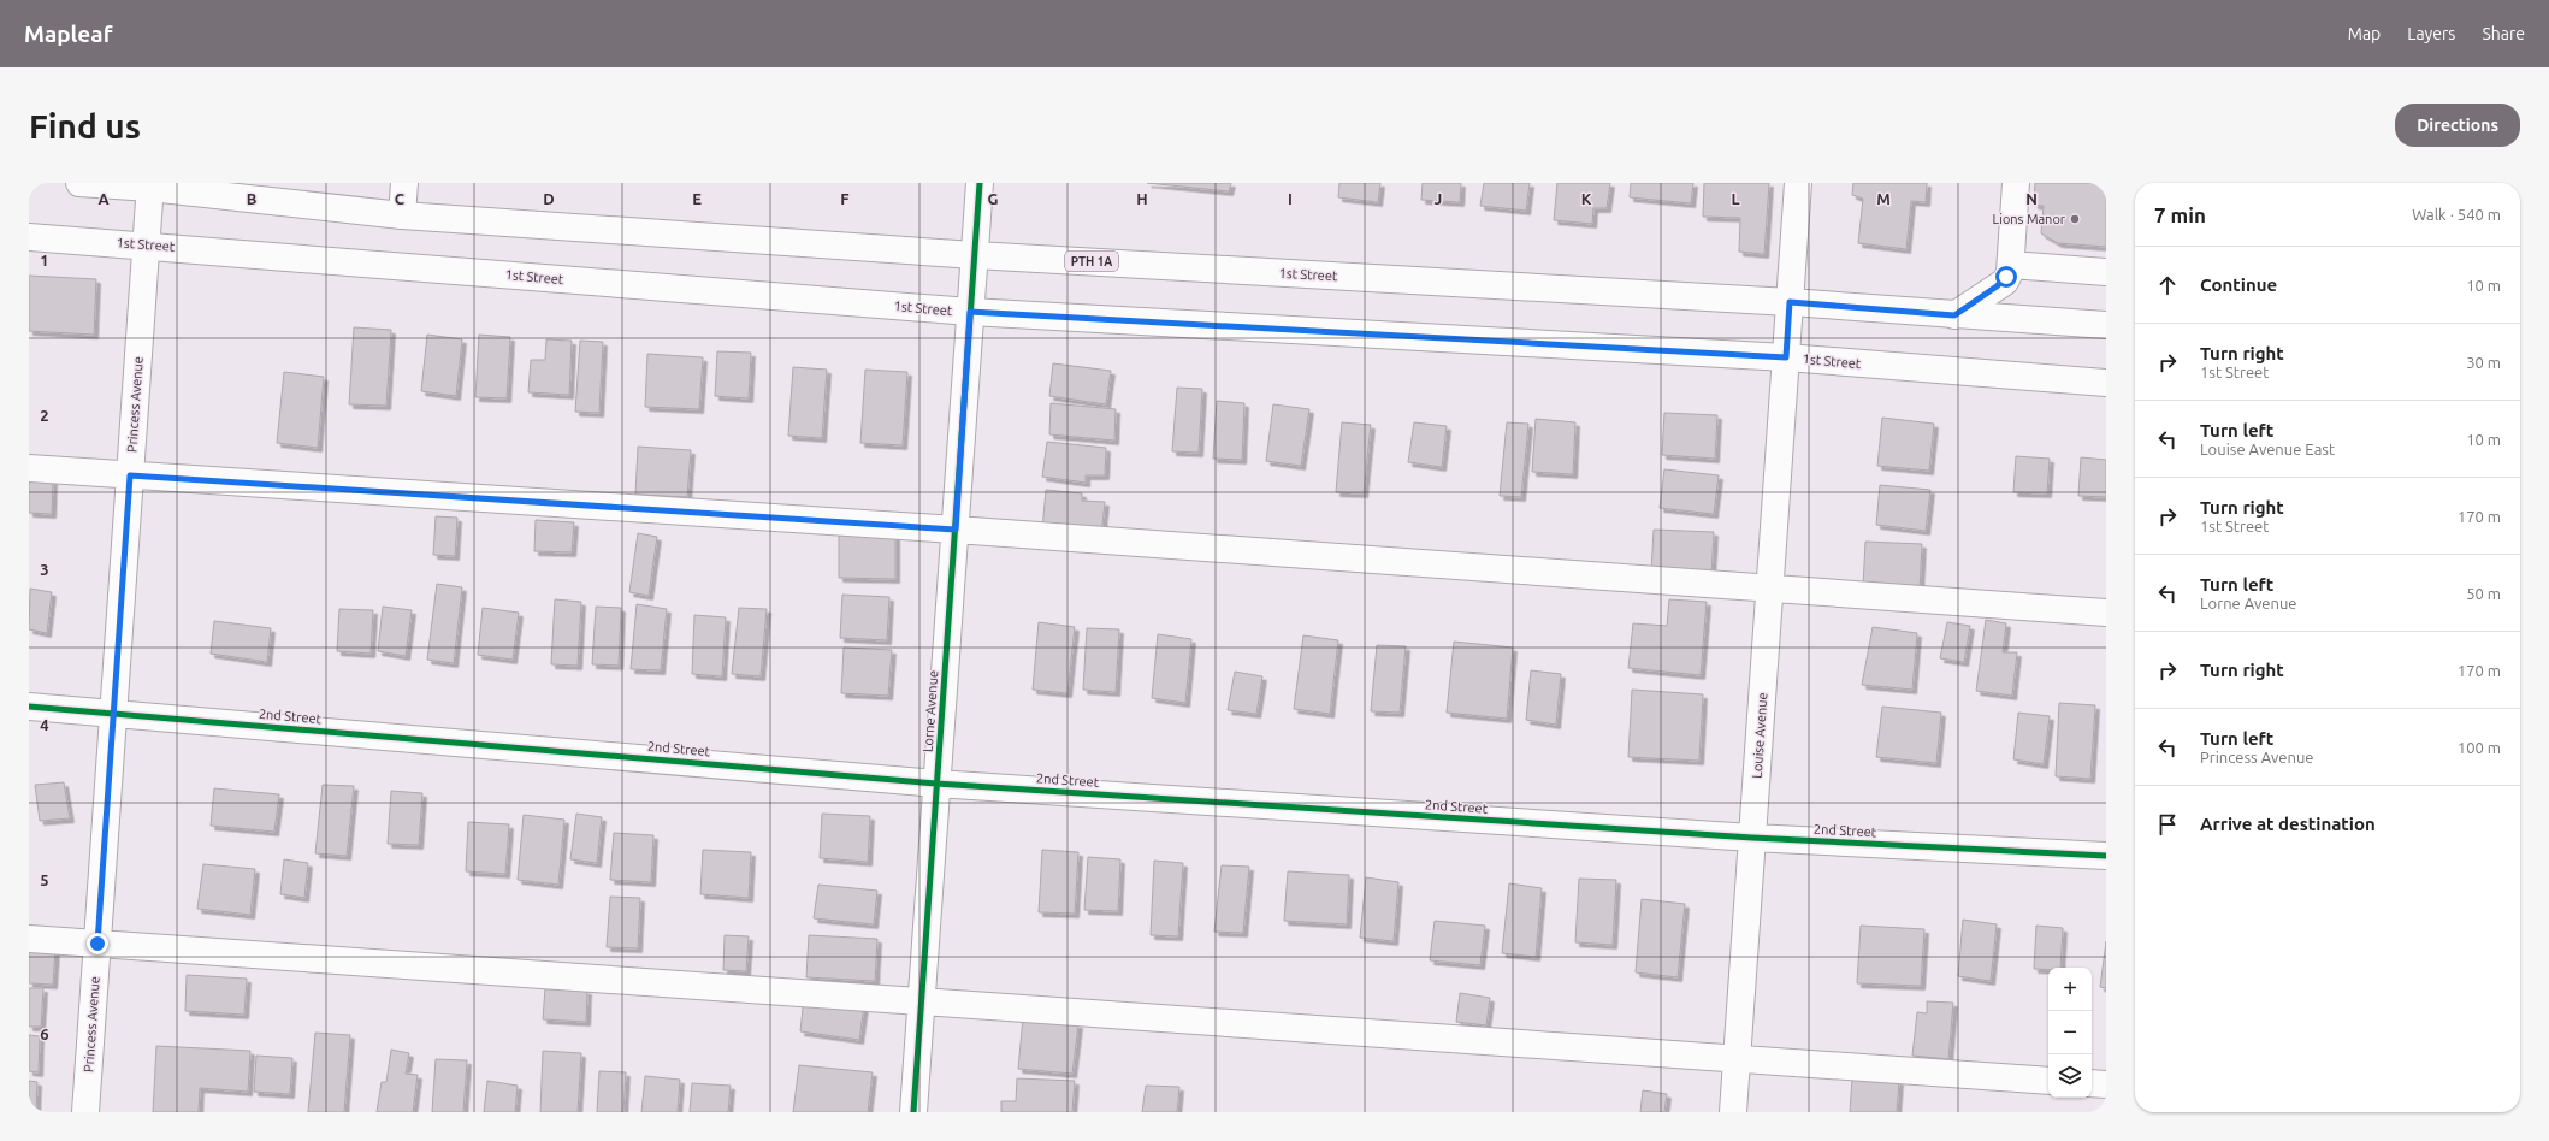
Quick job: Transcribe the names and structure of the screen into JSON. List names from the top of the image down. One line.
{"streets":{"street":["1st Street","PTH 1A","Princess Avenue","Lorne Avenue","2nd Street","Louise Avenue"]},"crossings":[["1st Street","Princess Avenue"],["1st Street","Lorne Avenue"],["1st Street","Louise Avenue"],["Princess Avenue","2nd Street"],["Lorne Avenue","2nd Street"],["2nd Street","Louise Avenue"]],"places":["Lions Manor"],"page":{"header":"Mapleaf","nav":["Map","Layers","Share"],"buttons":"Directions","title":"Find us","heading":["7 min","Walk · 540 m"],"list":[["Continue","10 m"],["Turn right","1st Street","30 m"],["Turn left","Louise Avenue East","10 m"],["Turn right","1st Street","170 m"],["Turn left","Lorne Avenue","50 m"],["Turn right","170 m"],["Turn left","Princess Avenue","100 m"],"Arrive at destination"],"map_buttons":["+","−"]},"grid":{"columns":["A","B","C","D","E","F","G","H","I","J","K","L","M","N"],"rows":["1","2","3","4","5","6"]}}
